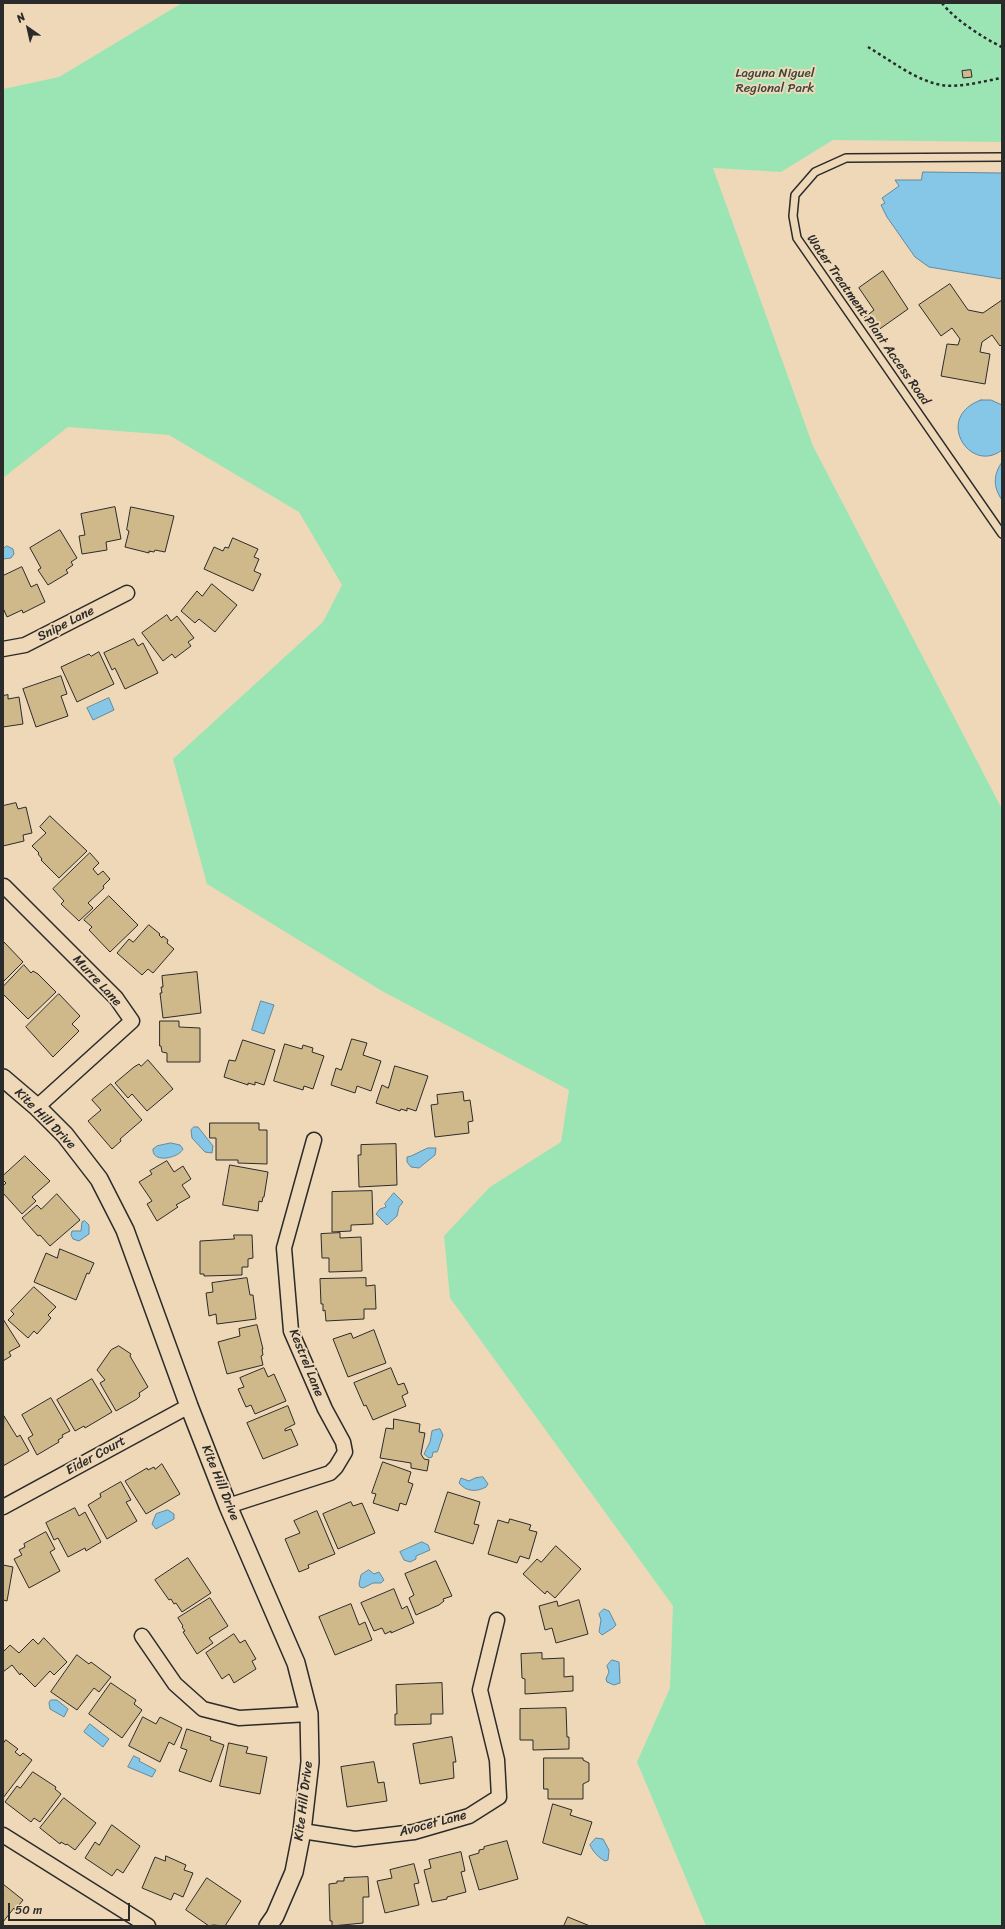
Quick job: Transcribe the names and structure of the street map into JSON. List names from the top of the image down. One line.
{"streets":{"street":["Snipe Lane","Murre Lane","Kite Hill Drive","Kestrel Lane","Eider Court","Avocet Lane"],"lane":["Water Treatment Plant Access Road"]},"crossings":[["Murre Lane","Kite Hill Drive"],["Kite Hill Drive","Kestrel Lane"],["Kite Hill Drive","Eider Court"],["Kite Hill Drive","Avocet Lane"]],"parks":["Laguna Niguel Regional Park"],"scale_bar":"50 m","north":"top left"}
